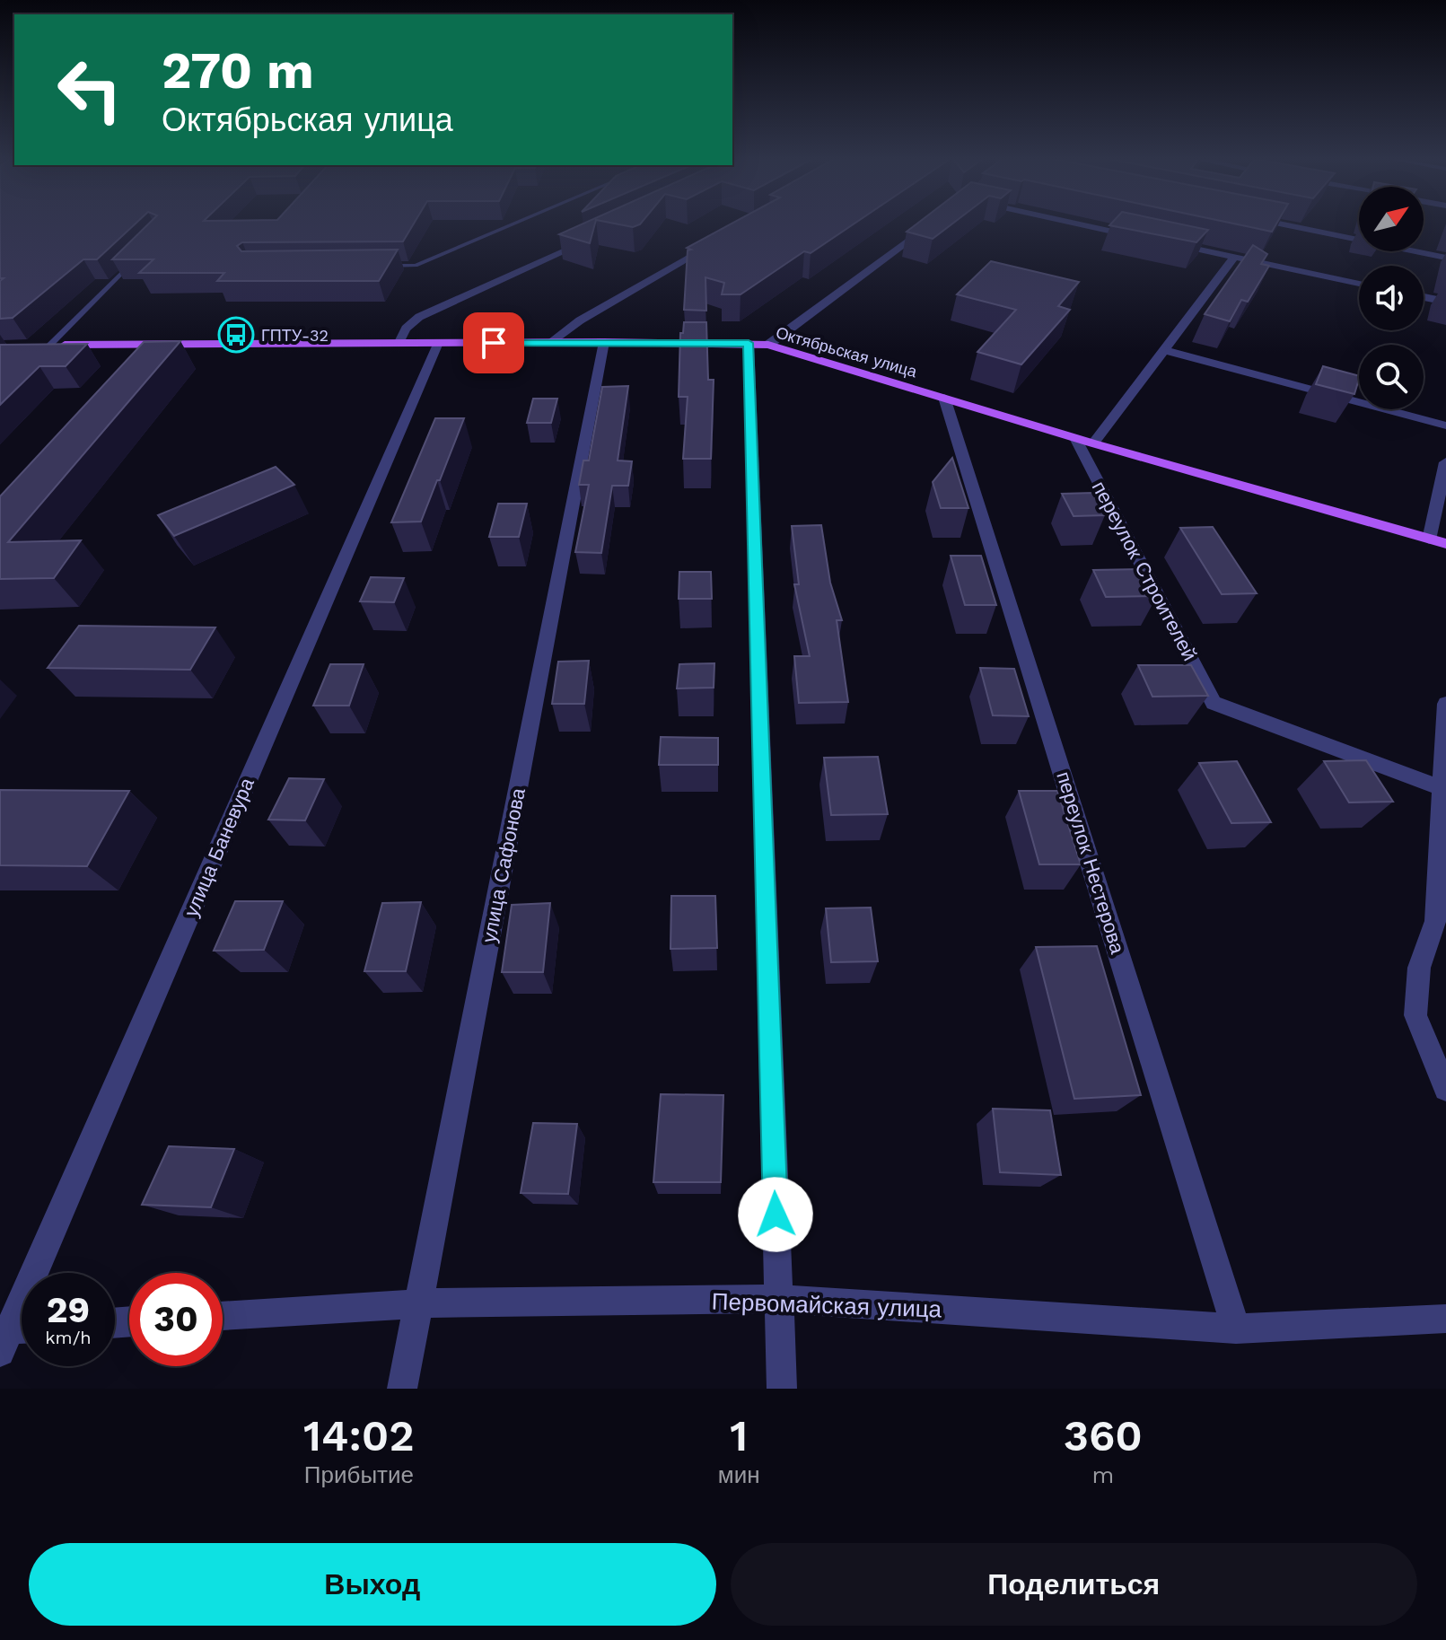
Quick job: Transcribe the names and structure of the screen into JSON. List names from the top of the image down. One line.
{"streets":{"main road":["Октябрьская улица"],"street":["переулок Строителей","улица Баневура","переулок Нестерова","улица Сафонова","Первомайская улица"]},"crossings":[["Октябрьская улица","переулок Строителей"],["Октябрьская улица","улица Баневура"],["Октябрьская улица","переулок Нестерова"],["Октябрьская улица","улица Сафонова"],["переулок Нестерова","Первомайская улица"],["улица Сафонова","Первомайская улица"]],"places":{"bus stop":["ГПТУ-32"]},"north":"top right","page":{"turn":["270 m","Октябрьская улица"],"speed":"29 km/h","limit":"30","eta":["14:02","Прибытие","1","мин","360","m"],"buttons":["Выход","Поделиться"]}}
